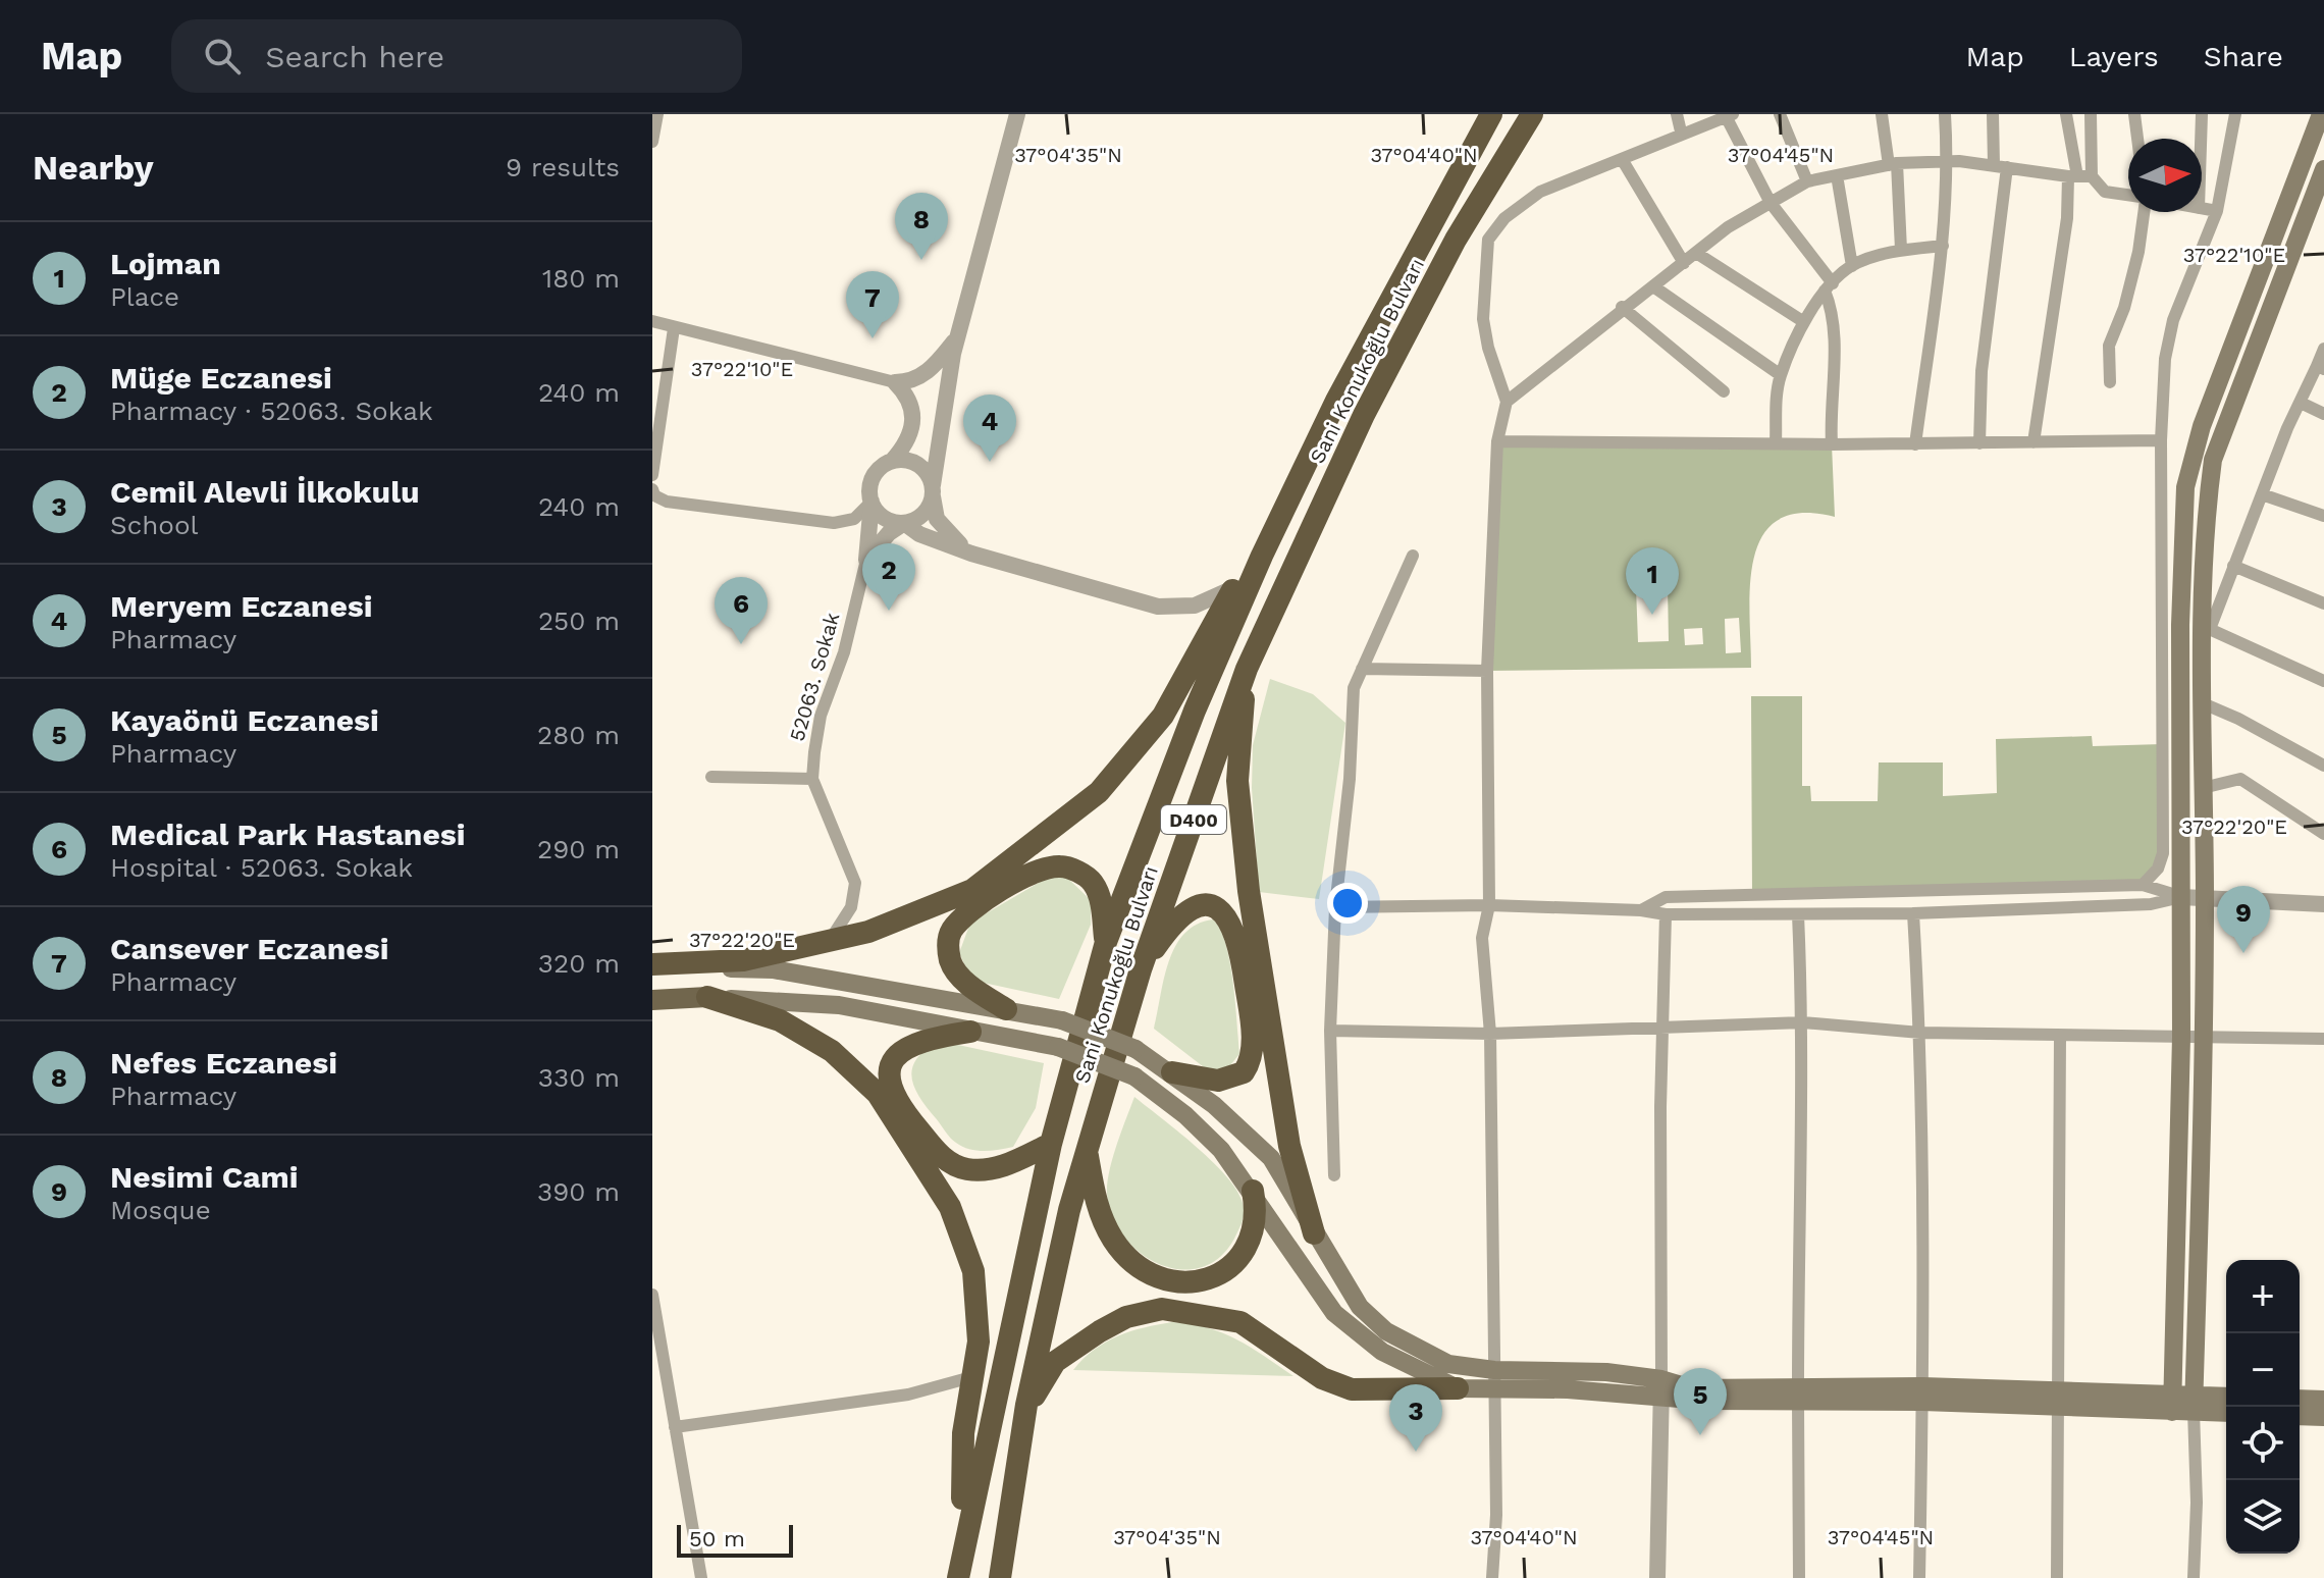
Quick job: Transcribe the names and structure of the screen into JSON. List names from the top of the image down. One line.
{"streets":{"highway":["Sani Konukoğlu Bulvarı","D400"],"street":["52063. Sokak"]},"scale_bar":"50 m","north":"right","page":{"header":"Map","search":"Search here","nav":["Map","Layers","Share"],"heading":["Nearby","9 results"],"pins":["8","7","4","2","1","6","9","5","3"],"list":[{"mark":"1","name":"Lojman","note":"Place","value":"180 m"},{"mark":"2","name":"Müge Eczanesi","note":"Pharmacy · 52063. Sokak","value":"240 m"},{"mark":"3","name":"Cemil Alevli İlkokulu","note":"School","value":"240 m"},{"mark":"4","name":"Meryem Eczanesi","note":"Pharmacy","value":"250 m"},{"mark":"5","name":"Kayaönü Eczanesi","note":"Pharmacy","value":"280 m"},{"mark":"6","name":"Medical Park Hastanesi","note":"Hospital · 52063. Sokak","value":"290 m"},{"mark":"7","name":"Cansever Eczanesi","note":"Pharmacy","value":"320 m"},{"mark":"8","name":"Nefes Eczanesi","note":"Pharmacy","value":"330 m"},{"mark":"9","name":"Nesimi Cami","note":"Mosque","value":"390 m"}],"map_buttons":["+","−"],"scale":"50 m"},"coordinates":["37°04'35\"N","37°04'40\"N","37°04'45\"N","37°22'10\"E","37°22'20\"E"]}
